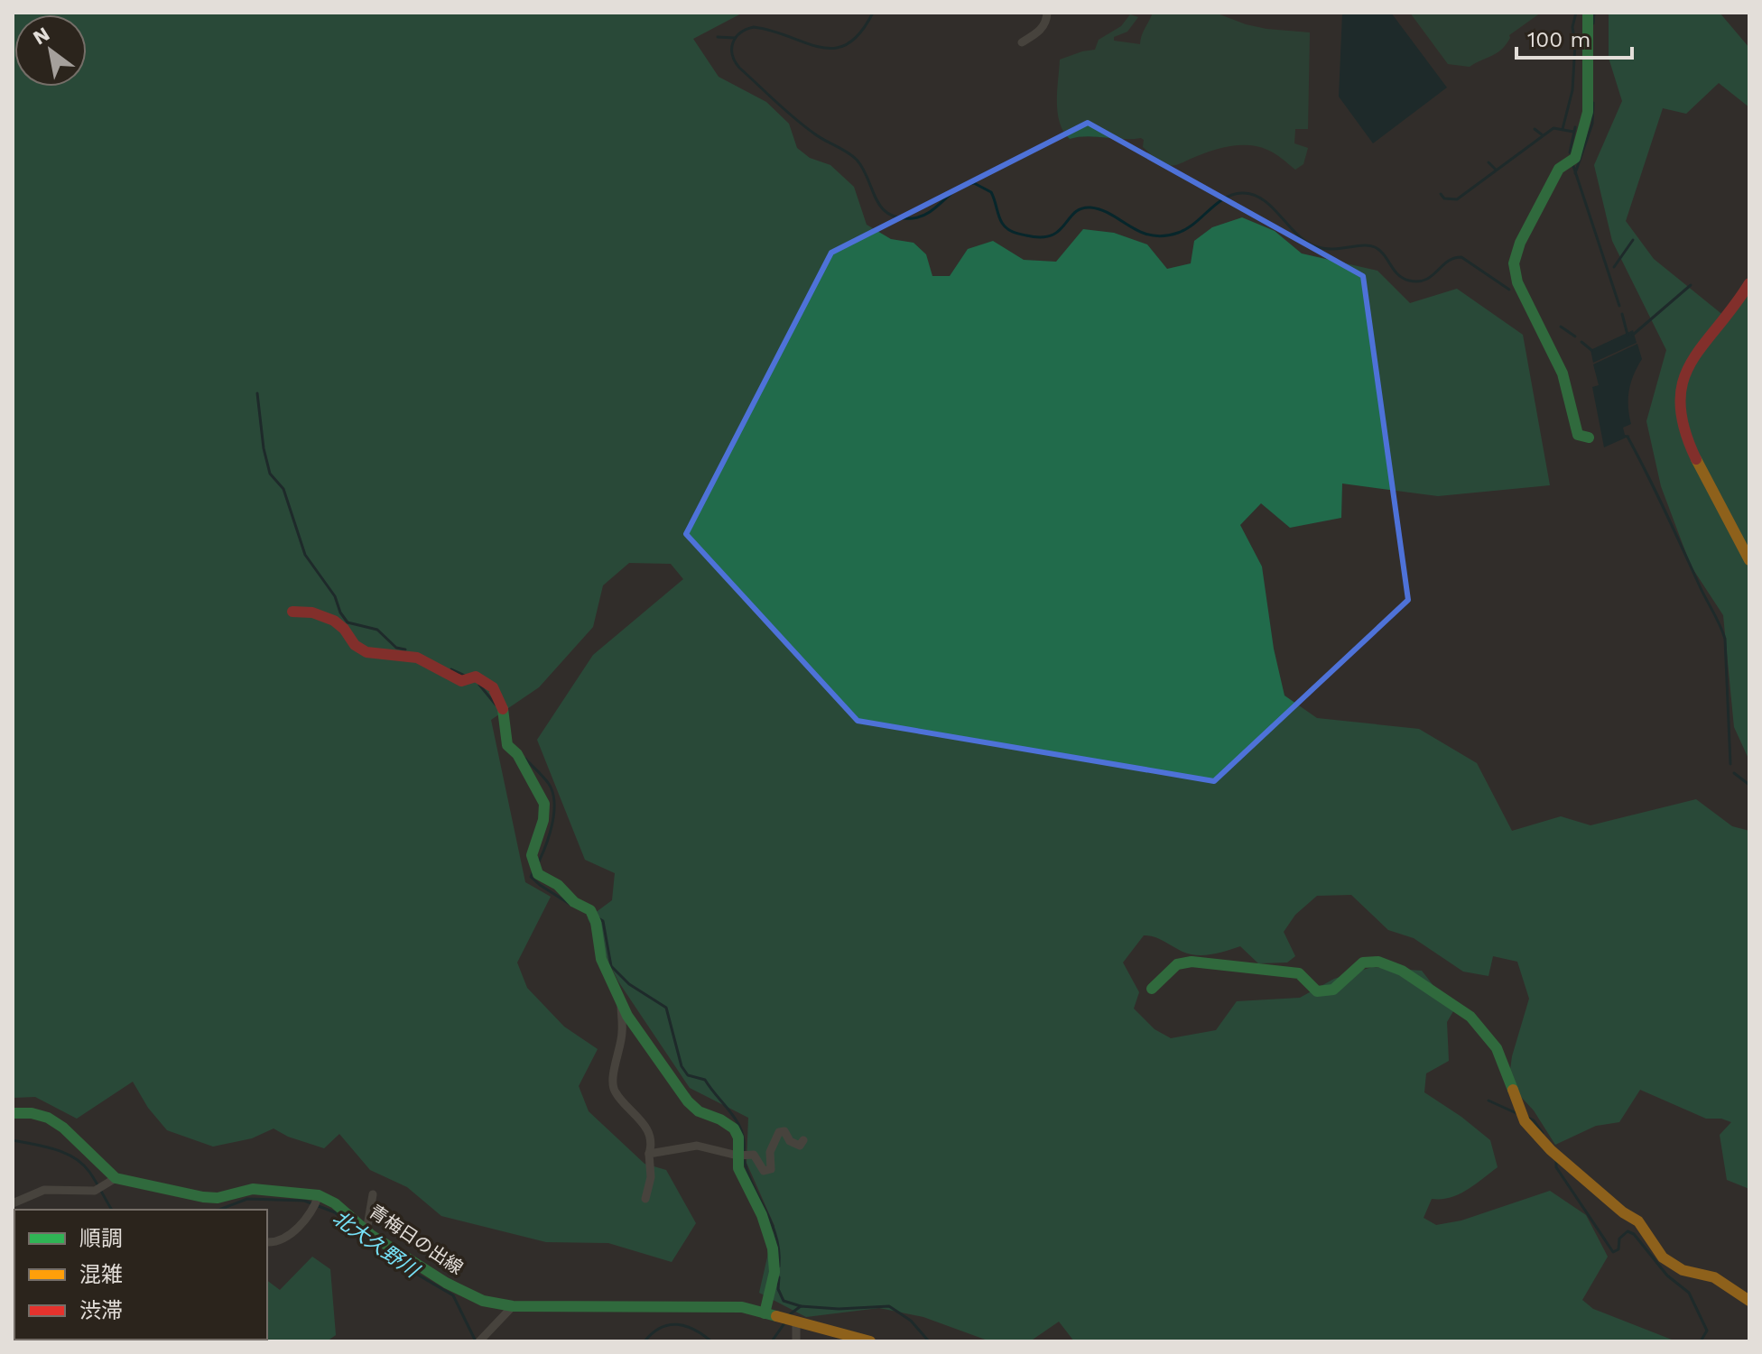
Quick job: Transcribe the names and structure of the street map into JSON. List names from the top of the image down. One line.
{"streets":{"street":["青梅日の出線"]},"water":["北大久野川"],"legend":["順調","混雑","渋滞"],"scale_bar":"100 m","north":"top left"}
